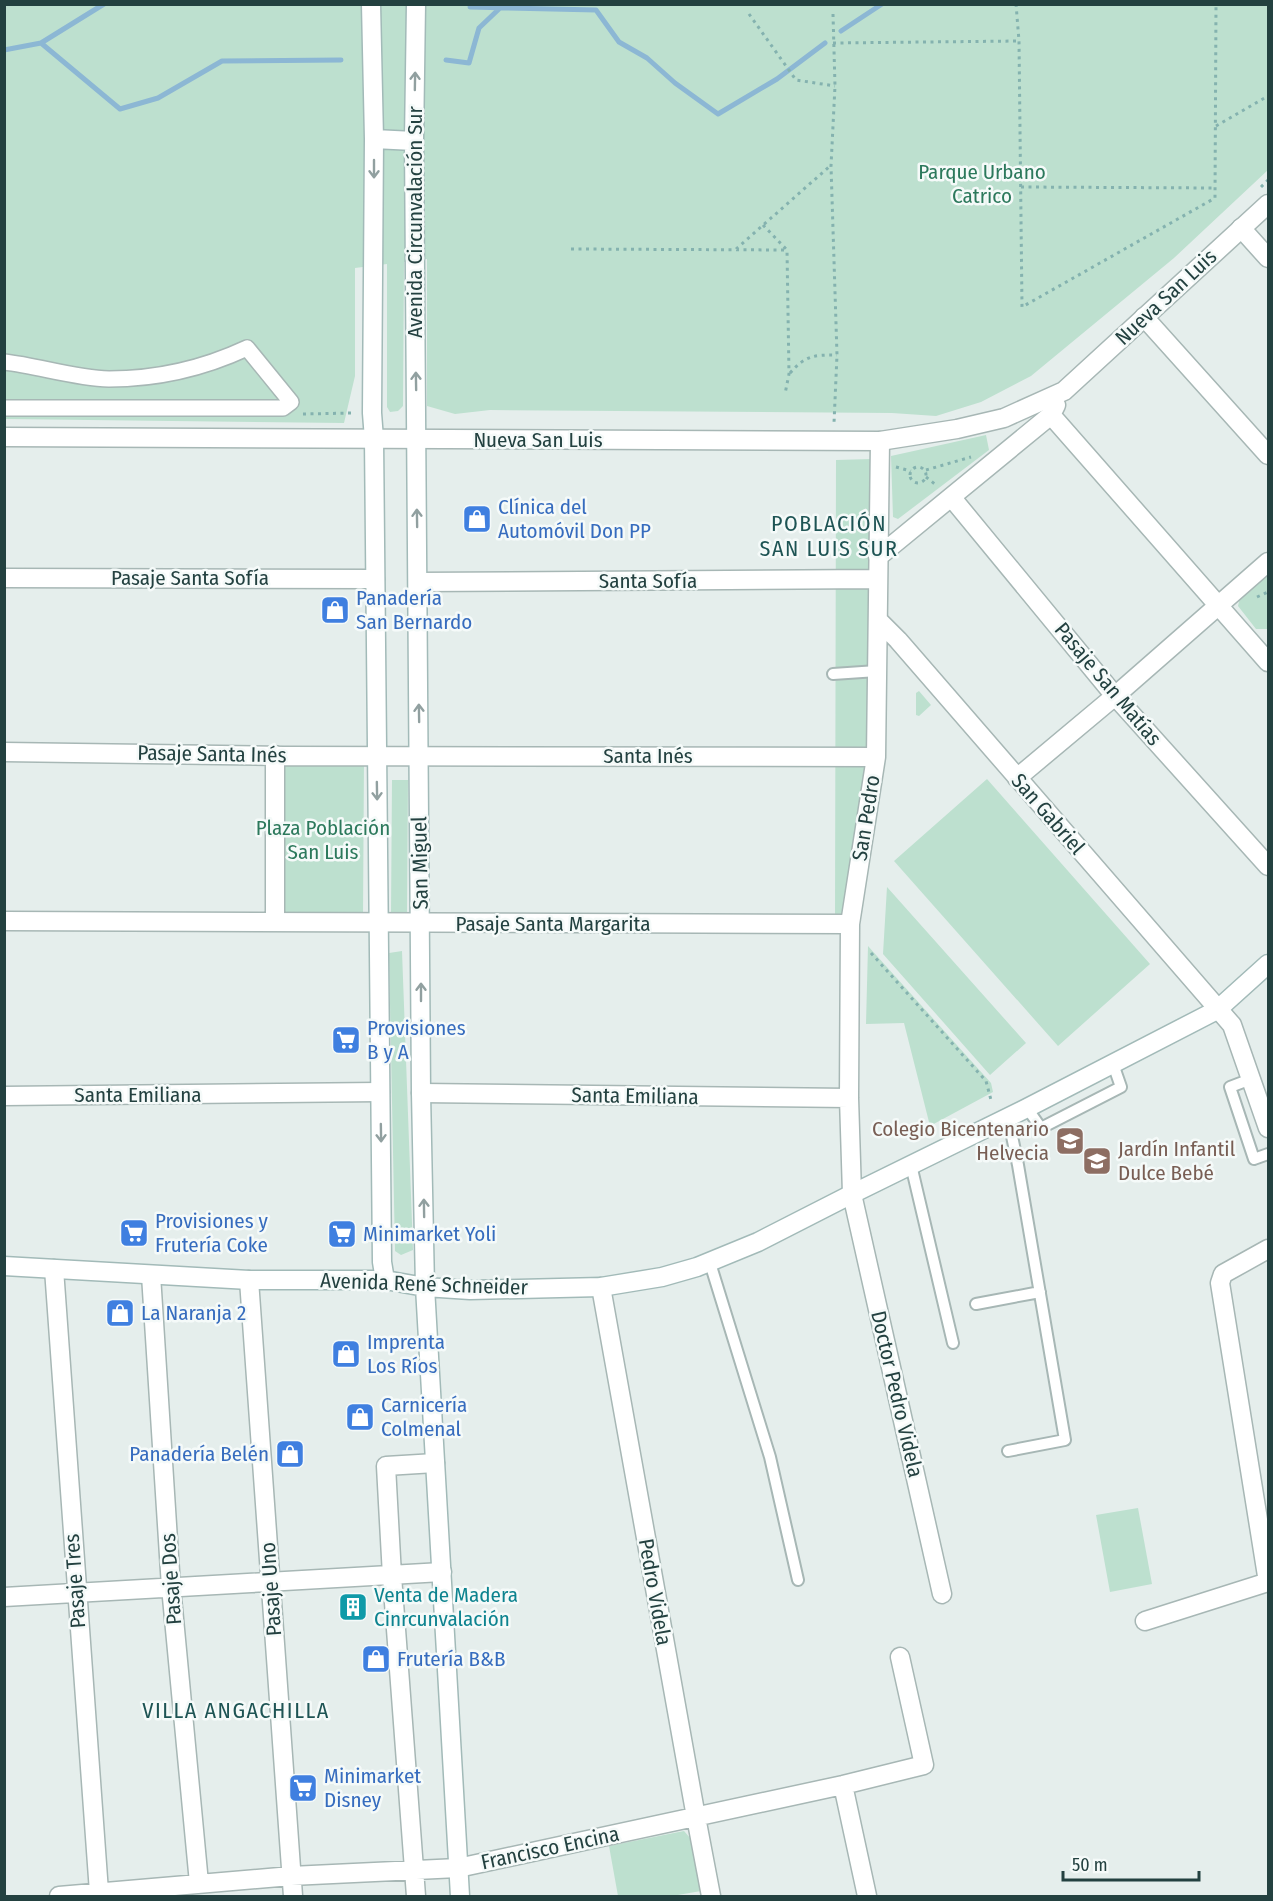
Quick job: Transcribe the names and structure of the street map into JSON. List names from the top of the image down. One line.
{"streets":{"street":["Avenida Circunvalación Sur","Nueva San Luis","Pasaje Santa Sofía","Santa Sofía","Pasaje San Matías","Pasaje Santa Inés","Santa Inés","San Gabriel","San Pedro","San Miguel","Pasaje Santa Margarita","Santa Emiliana","Avenida René Schneider","Doctor Pedro Videla","Pasaje Dos","Pasaje Tres","Pasaje Uno","Pedro Videla","Francisco Encina"]},"crossings":[["Avenida Circunvalación Sur","Nueva San Luis"],["Avenida Circunvalación Sur","San Miguel"],["Nueva San Luis","Pasaje San Matías"],["Nueva San Luis","San Pedro"],["Nueva San Luis","San Miguel"],["Pasaje Santa Sofía","San Miguel"],["Santa Sofía","San Pedro"],["Santa Sofía","San Miguel"],["Pasaje Santa Inés","Santa Inés"],["Pasaje Santa Inés","San Miguel"],["Santa Inés","San Pedro"],["Santa Inés","San Miguel"],["San Gabriel","San Pedro"],["San Gabriel","Avenida René Schneider"],["San Pedro","Pasaje Santa Margarita"],["San Pedro","Santa Emiliana"],["San Pedro","Avenida René Schneider"],["San Pedro","Doctor Pedro Videla"],["San Miguel","Pasaje Santa Margarita"],["San Miguel","Santa Emiliana"],["San Miguel","Avenida René Schneider"],["Avenida René Schneider","Doctor Pedro Videla"],["Avenida René Schneider","Pasaje Dos"],["Avenida René Schneider","Pasaje Tres"],["Avenida René Schneider","Pasaje Uno"],["Avenida René Schneider","Pedro Videla"],["Pasaje Dos","Francisco Encina"],["Pasaje Tres","Francisco Encina"],["Pasaje Uno","Francisco Encina"],["Pedro Videla","Francisco Encina"]],"districts":["POBLACIÓN SAN LUIS SUR","VILLA ANGACHILLA"],"parks":["Parque Urbano Catrico","Plaza Población San Luis"],"places":{"shop":["Clínica del Automóvil Don PP","Panadería San Bernardo","La Naranja 2","Imprenta Los Ríos","Carnicería Colmenal","Panadería Belén","Frutería B&B"],"supermarket":["Provisiones B y A","Provisiones y Frutería Coke","Minimarket Yoli","Minimarket Disney"],"school or university":["Colegio Bicentenario Helvecia","Jardín Infantil Dulce Bebé"],"building":["Venta de Madera Cinrcunvalación"]},"scale_bar":"50 m"}
